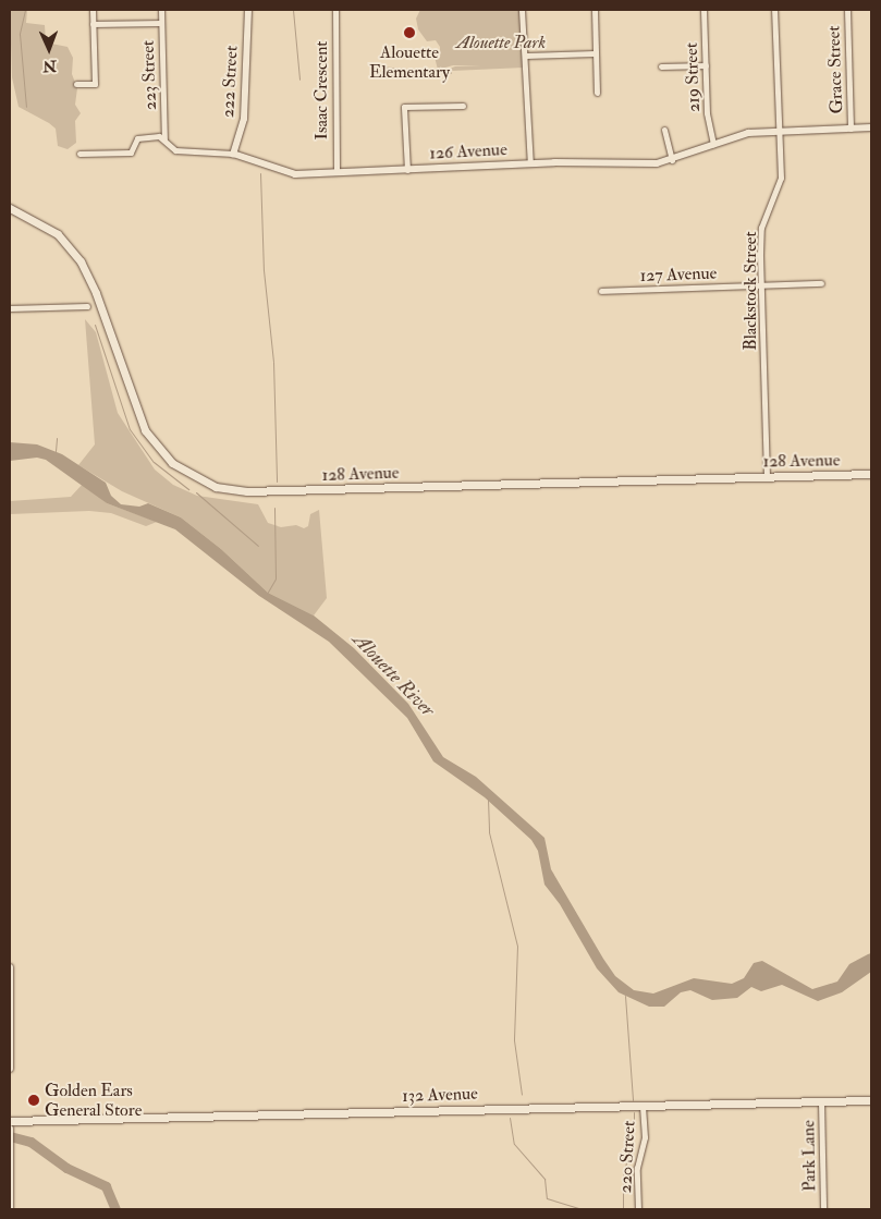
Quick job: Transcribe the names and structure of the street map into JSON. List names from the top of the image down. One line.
{"streets":{"main road":["128 Avenue","132 Avenue"],"street":["Grace Street","223 Street","219 Street","222 Street","Isaac Crescent","126 Avenue","127 Avenue","Blackstock Street","Park Lane","220 Street"]},"crossings":[["Grace Street","126 Avenue"],["223 Street","126 Avenue"],["219 Street","126 Avenue"],["222 Street","126 Avenue"],["Isaac Crescent","126 Avenue"],["126 Avenue","Blackstock Street"],["127 Avenue","Blackstock Street"],["Blackstock Street","128 Avenue"],["132 Avenue","Park Lane"],["132 Avenue","220 Street"]],"water":["Alouette River"],"parks":["Alouette Park"],"places":["Alouette Elementary","Golden Ears General Store"],"north":"bottom"}
